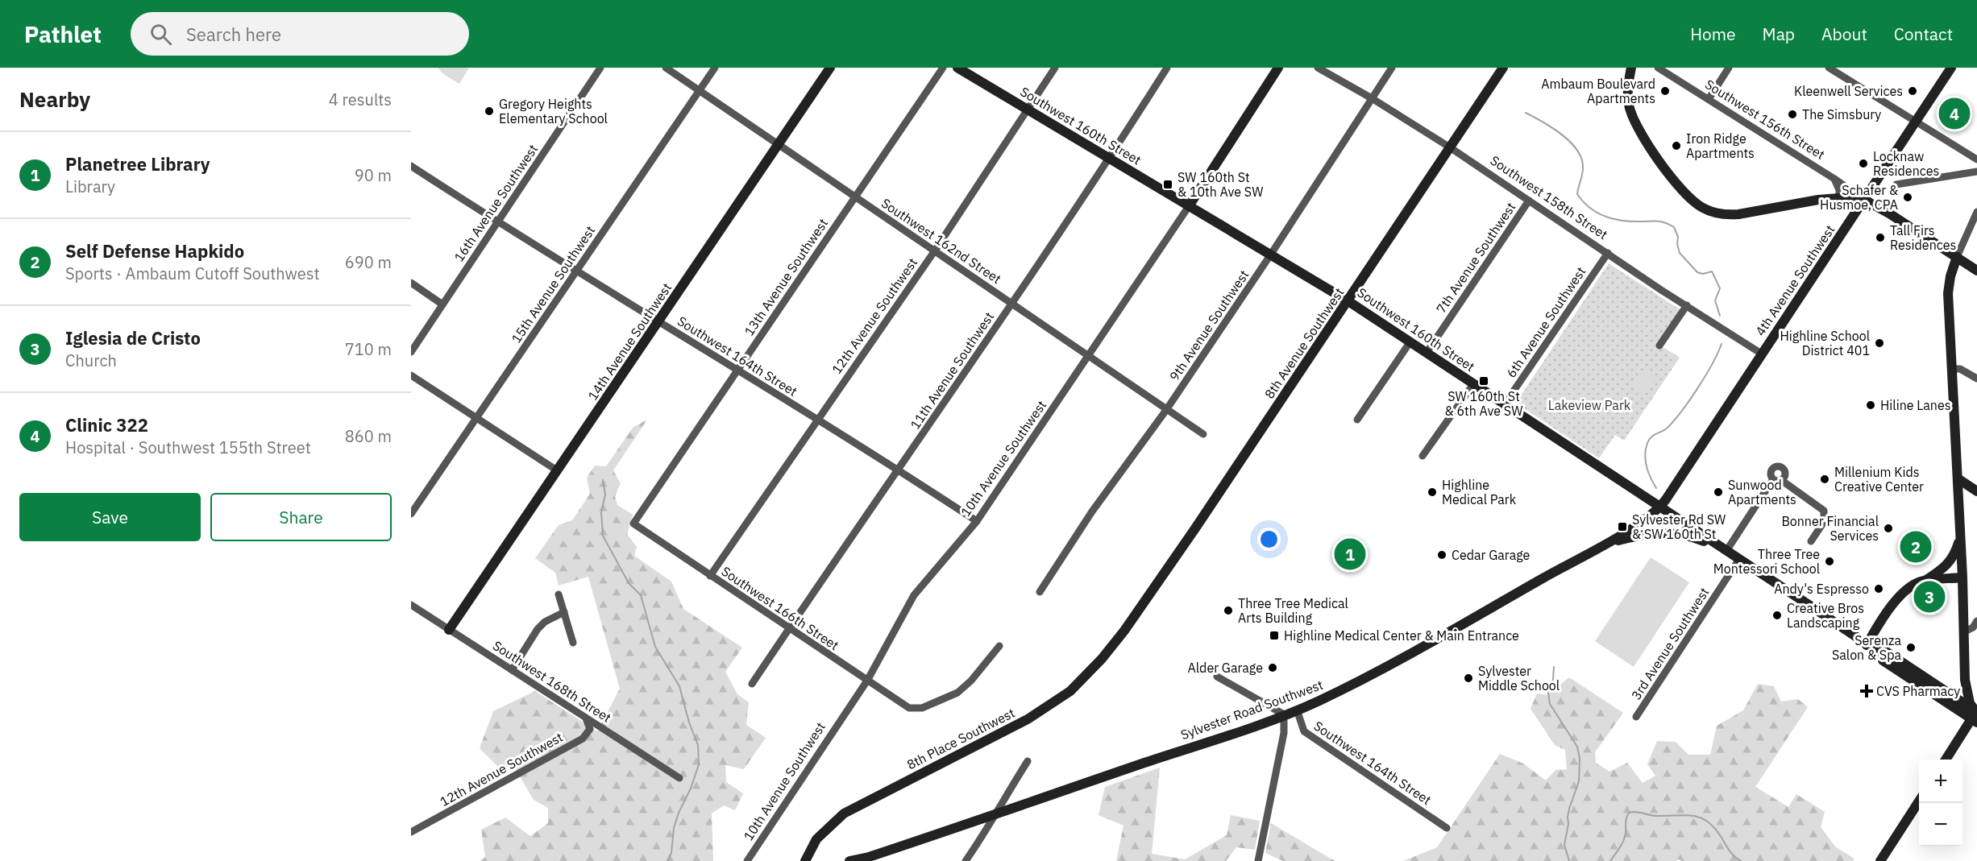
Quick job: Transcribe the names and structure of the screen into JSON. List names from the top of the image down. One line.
{"streets":{"street":["Southwest 156th Street","Southwest 160th Street","Southwest 158th Street","16th Avenue Southwest","Southwest 162nd Street","7th Avenue Southwest","13th Avenue Southwest","4th Avenue Southwest","15th Avenue Southwest","12th Avenue Southwest","6th Avenue Southwest","9th Avenue Southwest","14th Avenue Southwest","8th Avenue Southwest","Southwest 164th Street","11th Avenue Southwest","10th Avenue Southwest","Southwest 166th Street","3rd Avenue Southwest","Southwest 168th Street","Sylvester Road Southwest","8th Place Southwest"]},"crossings":[["Southwest 156th Street","4th Avenue Southwest"],["Southwest 160th Street","7th Avenue Southwest"],["Southwest 160th Street","4th Avenue Southwest"],["Southwest 160th Street","12th Avenue Southwest"],["Southwest 160th Street","6th Avenue Southwest"],["Southwest 160th Street","9th Avenue Southwest"],["Southwest 160th Street","8th Avenue Southwest"],["Southwest 160th Street","11th Avenue Southwest"],["Southwest 160th Street","10th Avenue Southwest"],["Southwest 160th Street","3rd Avenue Southwest"],["Southwest 160th Street","Sylvester Road Southwest"],["Southwest 158th Street","7th Avenue Southwest"],["Southwest 158th Street","4th Avenue Southwest"],["Southwest 158th Street","6th Avenue Southwest"],["Southwest 158th Street","9th Avenue Southwest"],["Southwest 158th Street","8th Avenue Southwest"],["16th Avenue Southwest","Southwest 164th Street"],["Southwest 162nd Street","13th Avenue Southwest"],["Southwest 162nd Street","15th Avenue Southwest"],["Southwest 162nd Street","12th Avenue Southwest"],["Southwest 162nd Street","9th Avenue Southwest"],["Southwest 162nd Street","14th Avenue Southwest"],["Southwest 162nd Street","11th Avenue Southwest"],["Southwest 162nd Street","10th Avenue Southwest"],["13th Avenue Southwest","Southwest 164th Street"],["13th Avenue Southwest","Southwest 166th Street"],["4th Avenue Southwest","Sylvester Road Southwest"],["15th Avenue Southwest","Southwest 164th Street"],["12th Avenue Southwest","Southwest 164th Street"],["12th Avenue Southwest","Southwest 166th Street"],["12th Avenue Southwest","Southwest 168th Street"],["14th Avenue Southwest","Southwest 164th Street"],["14th Avenue Southwest","Southwest 168th Street"],["8th Avenue Southwest","8th Place Southwest"],["Southwest 164th Street","11th Avenue Southwest"],["Southwest 164th Street","10th Avenue Southwest"],["Southwest 164th Street","Sylvester Road Southwest"],["11th Avenue Southwest","Southwest 166th Street"],["10th Avenue Southwest","Southwest 166th Street"]],"parks":["Lakeview Park"],"places":{"other":["Ambaum Boulevard Apartments","Kleenwell Services","Gregory Heights Elementary School","The Simsbury","Iron Ridge Apartments","Locknaw Residences","Schafer & Husmoe, CPA","Tall Firs Residences","Highline School District 401","Hiline Lanes","Millenium Kids Creative Center","Highline Medical Park","Sunwood Apartments","Bonner Financial Services","Cedar Garage","Three Tree Montessori School","Andy's Espresso","Three Tree Medical Arts Building","Creative Bros Landscaping","Serenza Salon & Spa","Alder Garage","Sylvester Middle School"],"transit":["SW 160th St & 10th Ave SW","SW 160th St & 6th Ave SW","Sylvester Rd SW & SW 160th St","Highline Medical Center & Main Entrance"],"health":["CVS Pharmacy"]},"page":{"header":"Pathlet","search":"Search here","nav":["Home","Map","About","Contact"],"heading":["Nearby","4 results"],"pins":["4","2","1","3"],"list":[{"mark":"1","name":"Planetree Library","note":"Library","value":"90 m"},{"mark":"2","name":"Self Defense Hapkido","note":"Sports · Ambaum Cutoff Southwest","value":"690 m"},{"mark":"3","name":"Iglesia de Cristo","note":"Church","value":"710 m"},{"mark":"4","name":"Clinic 322","note":"Hospital · Southwest 155th Street","value":"860 m"}],"buttons":["Save","Share"],"map_buttons":["+","−"]}}
